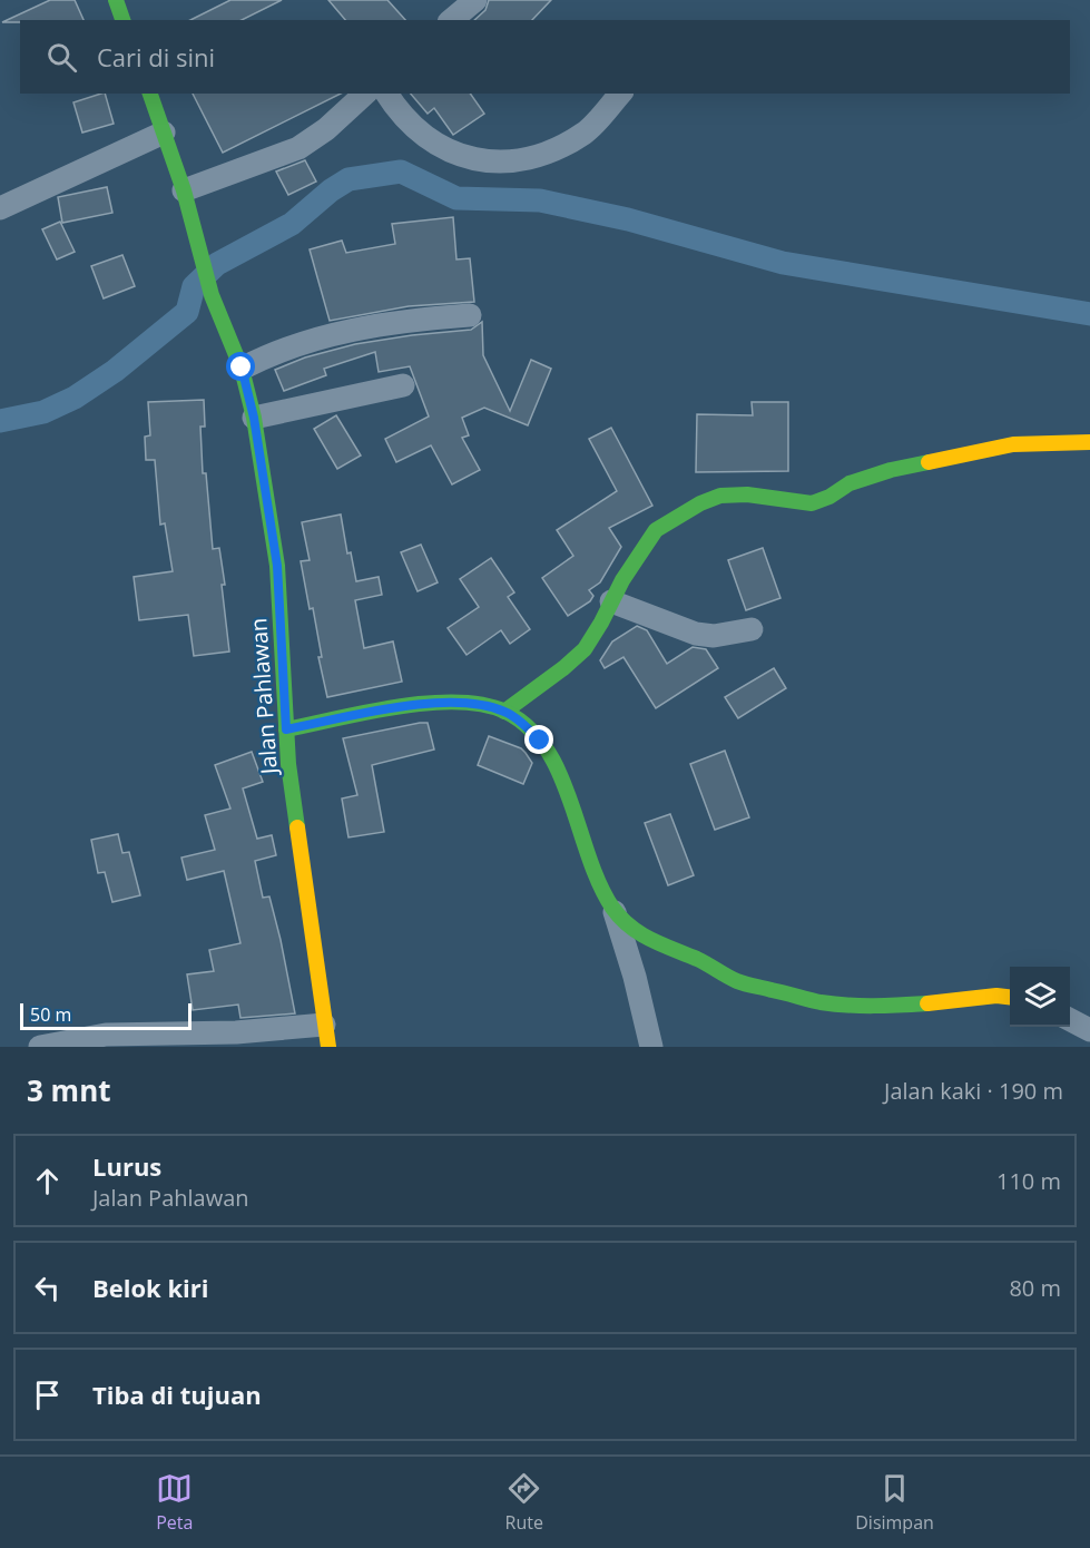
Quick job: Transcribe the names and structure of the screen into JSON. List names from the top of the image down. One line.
{"streets":{"street":["Jalan Pahlawan"]},"scale_bar":"50 m","page":{"search":"Cari di sini","scale":"50 m","heading":["3 mnt","Jalan kaki · 190 m"],"list":[["Lurus","Jalan Pahlawan","110 m"],["Belok kiri","80 m"],"Tiba di tujuan"],"nav":["Peta","Rute","Disimpan"]}}
